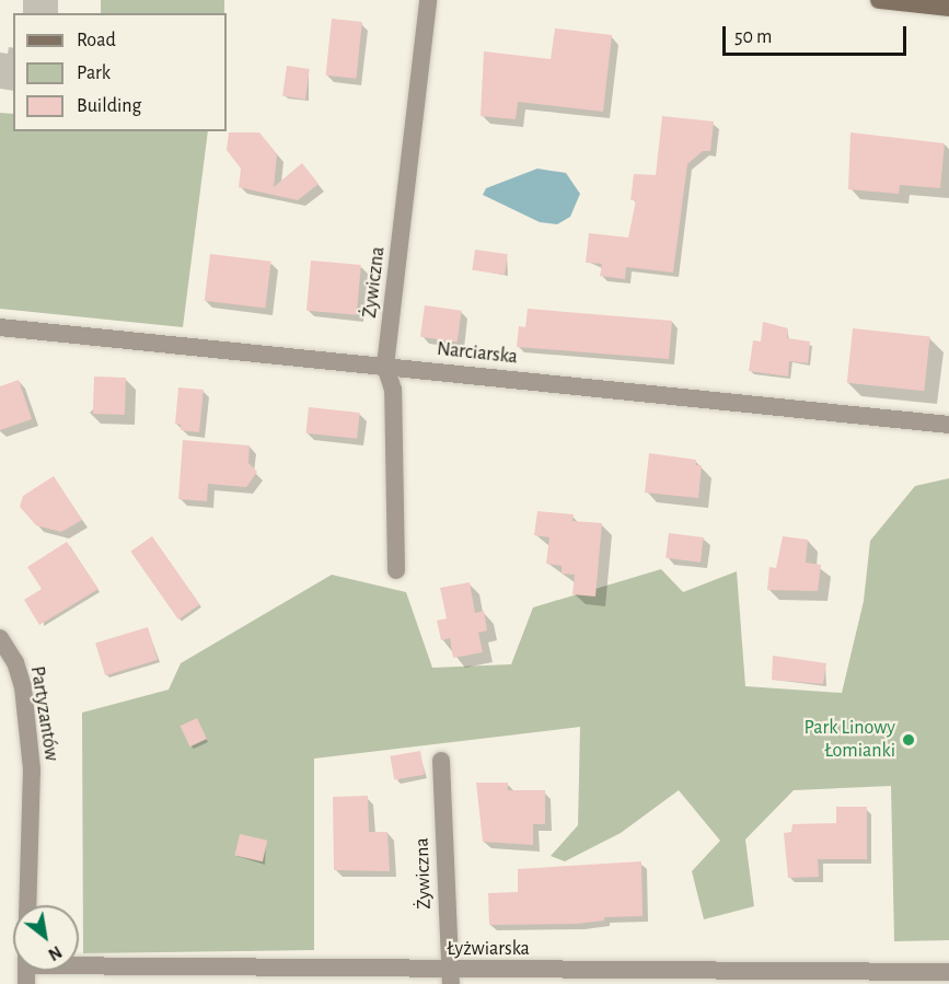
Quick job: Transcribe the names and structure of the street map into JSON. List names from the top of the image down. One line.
{"streets":{"street":["Żywiczna","Narciarska","Partyzantów","Łyżwiarska"]},"crossings":[["Żywiczna","Narciarska"],["Żywiczna","Łyżwiarska"]],"places":["Park Linowy Łomianki"],"legend":["Road","Park","Building"],"scale_bar":"50 m","north":"bottom right"}
